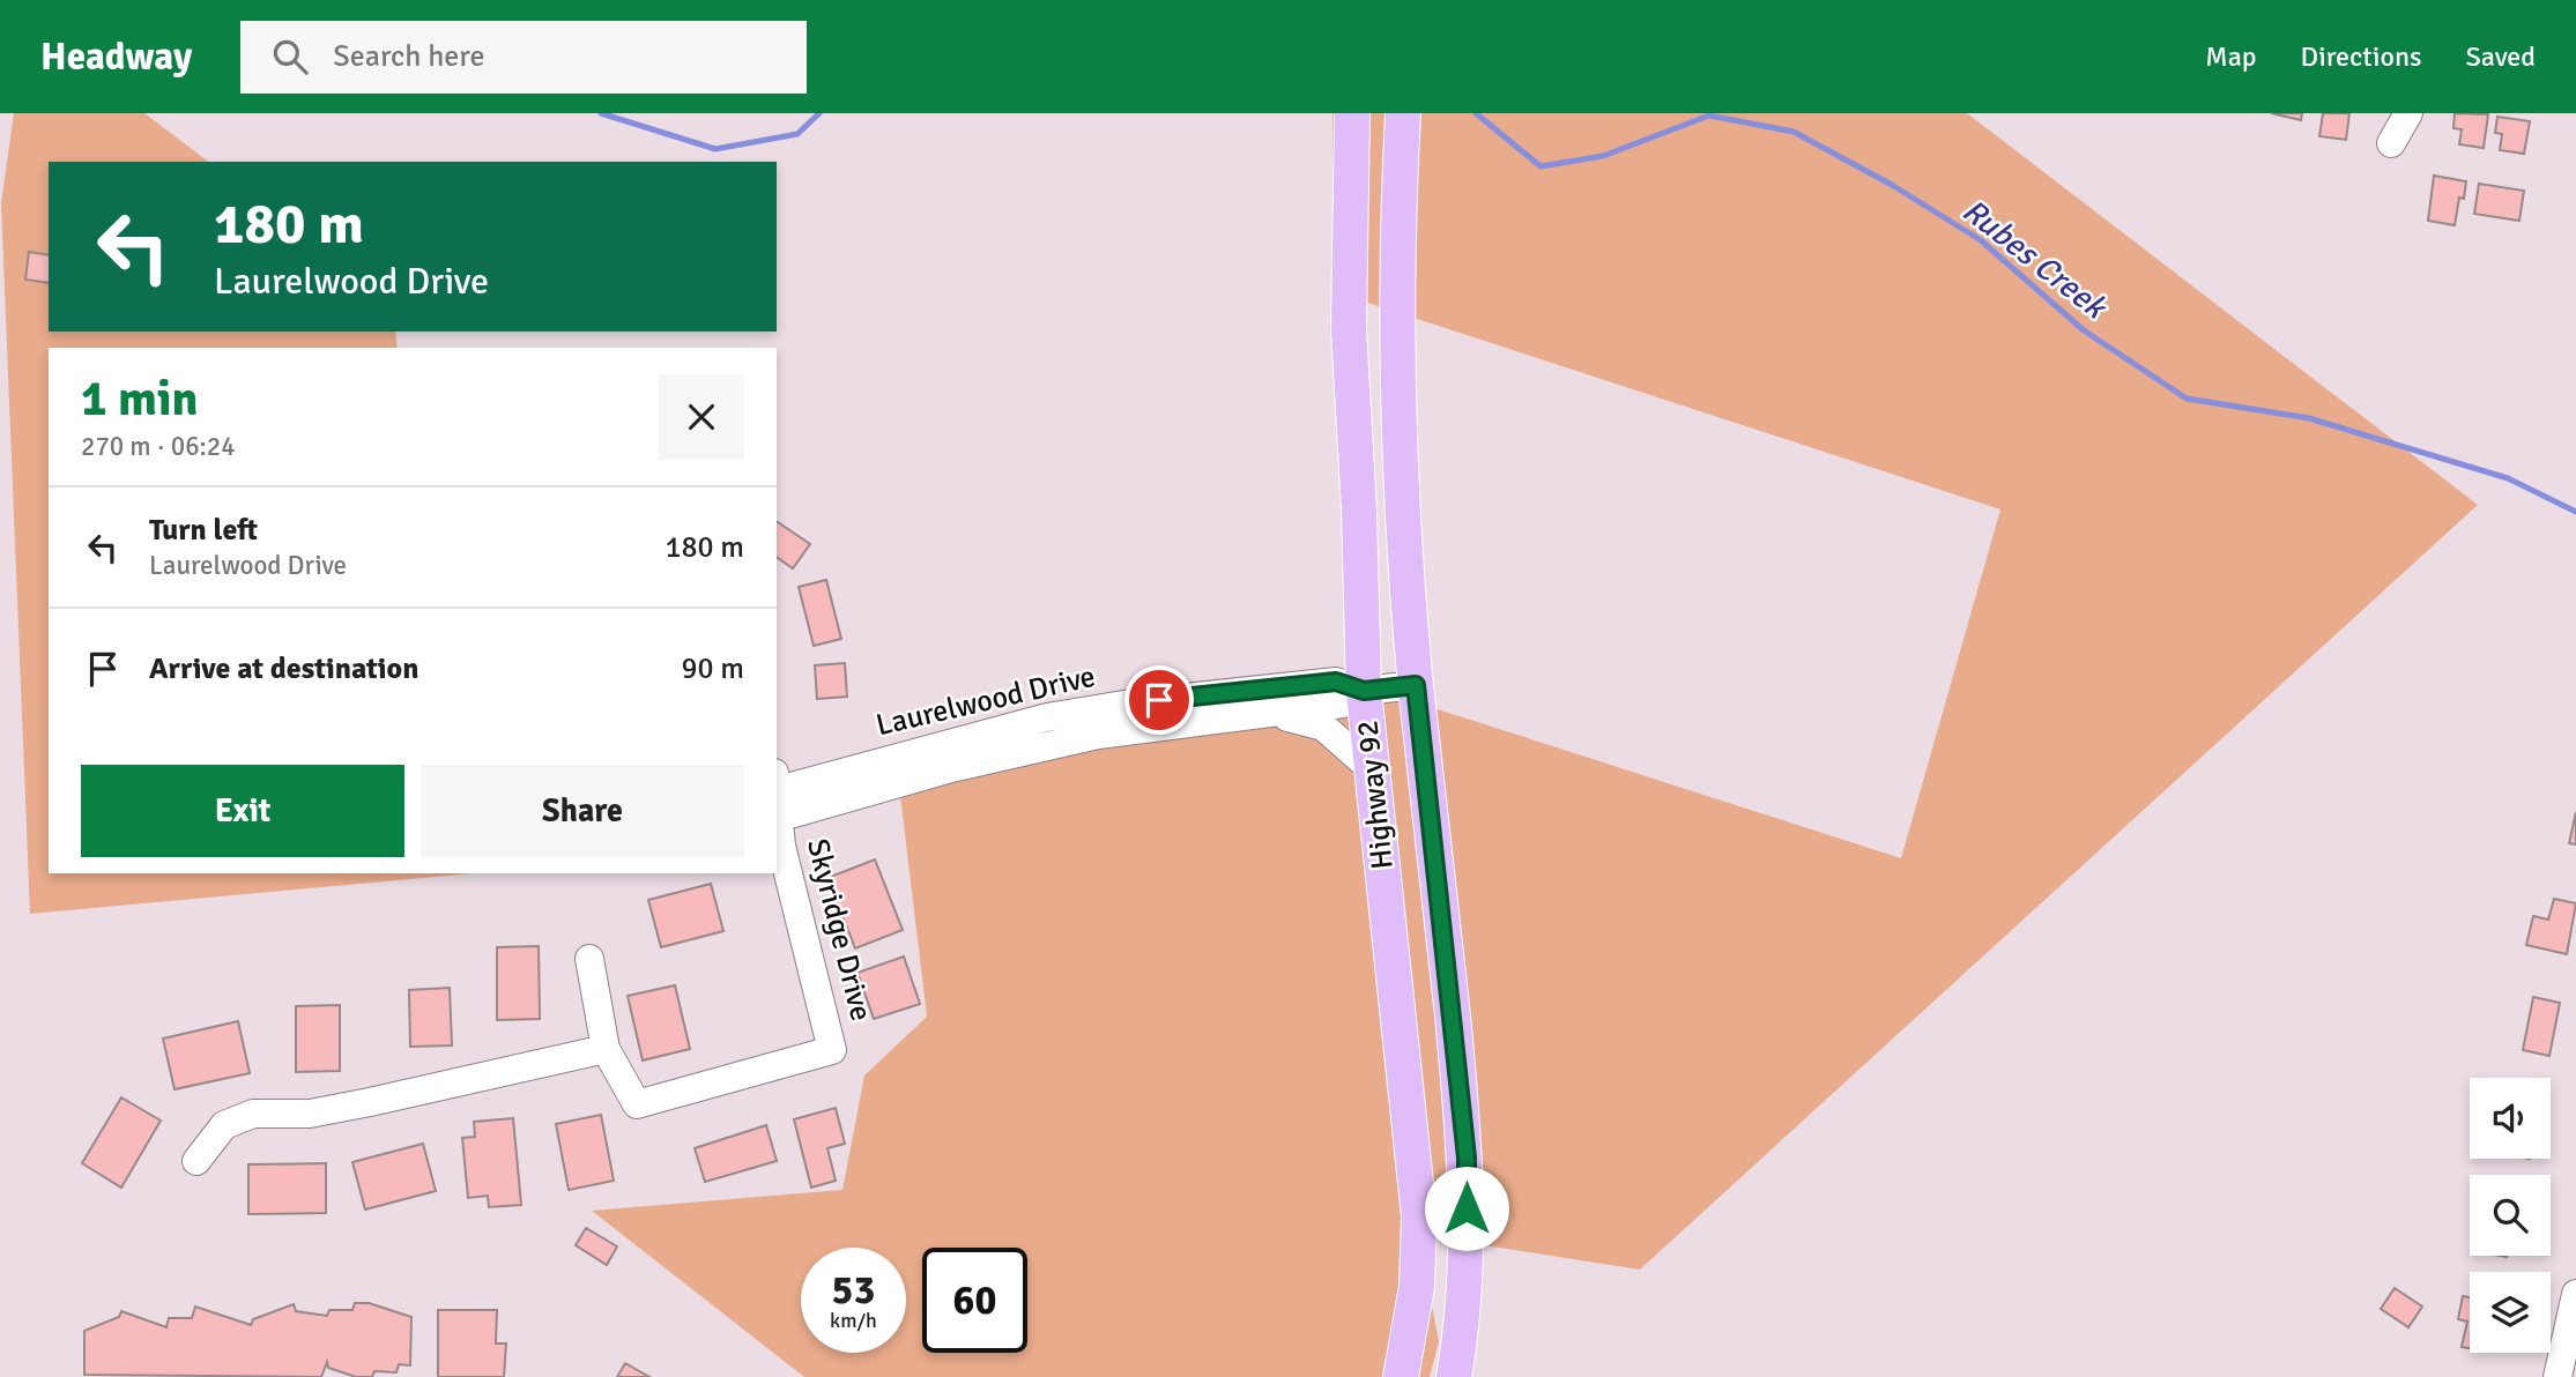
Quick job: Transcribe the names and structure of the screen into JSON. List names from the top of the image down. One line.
{"streets":{"main road":["Highway 92"],"street":["Laurelwood Drive","Skyridge Drive"]},"crossings":[["Laurelwood Drive","Highway 92"]],"water":["Rubes Creek"],"page":{"header":"Headway","search":"Search here","nav":["Map","Directions","Saved"],"turn":["180 m","Laurelwood Drive"],"heading":["1 min","270 m · 06:24"],"list":[{"name":"Turn left","note":"Laurelwood Drive","value":"180 m"},{"name":"Arrive at destination","value":"90 m"}],"buttons":["Exit","Share"],"speed":"53 km/h","limit":"60"}}
